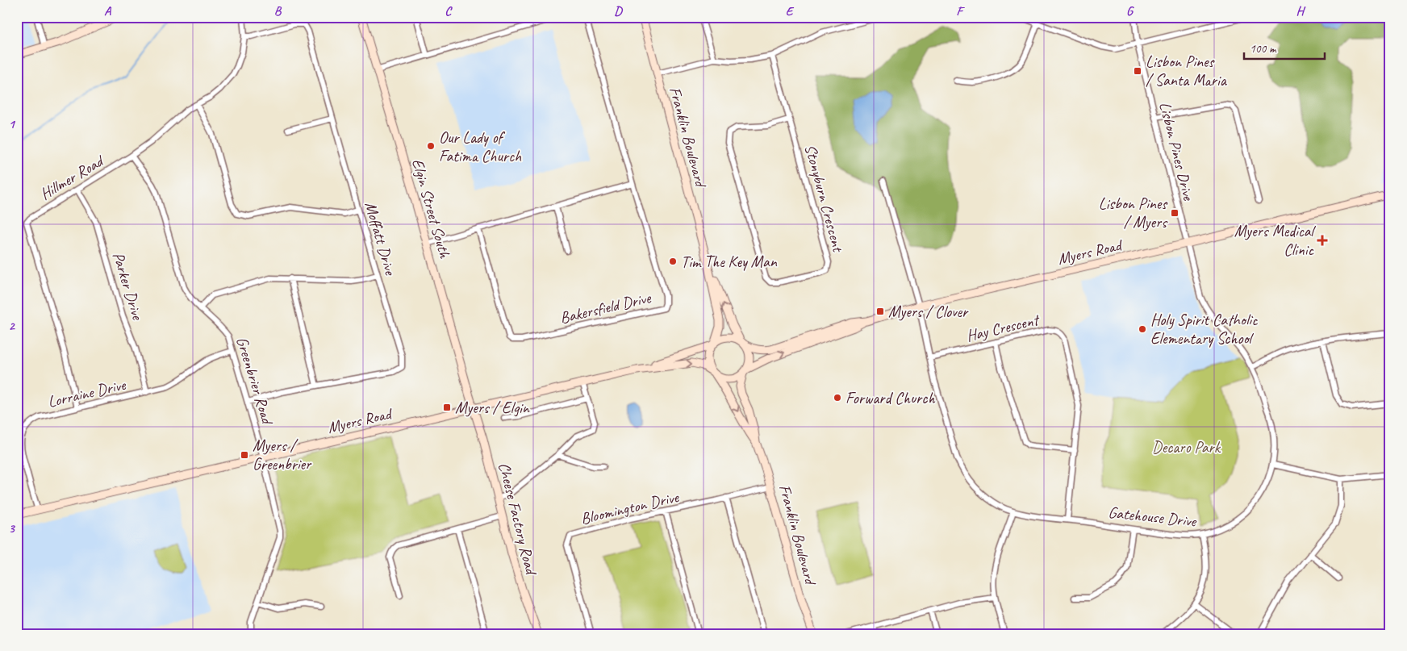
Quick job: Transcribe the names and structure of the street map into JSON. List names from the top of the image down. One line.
{"streets":{"main road":["Franklin Boulevard","Elgin Street South","Myers Road","Cheese Factory Road"],"street":["Lisbon Pines Drive","Hillmer Road","Stonyburn Crescent","Moffatt Drive","Parker Drive","Bakersfield Drive","Hay Crescent","Greenbrier Road","Lorraine Drive","Bloomington Drive","Gatehouse Drive"]},"crossings":[["Franklin Boulevard","Myers Road"],["Franklin Boulevard","Bloomington Drive"],["Lisbon Pines Drive","Myers Road"],["Lisbon Pines Drive","Gatehouse Drive"],["Hillmer Road","Moffatt Drive"],["Hillmer Road","Parker Drive"],["Hillmer Road","Greenbrier Road"],["Hillmer Road","Lorraine Drive"],["Elgin Street South","Myers Road"],["Elgin Street South","Cheese Factory Road"],["Moffatt Drive","Greenbrier Road"],["Myers Road","Greenbrier Road"],["Myers Road","Lorraine Drive"],["Myers Road","Gatehouse Drive"],["Myers Road","Cheese Factory Road"],["Parker Drive","Lorraine Drive"],["Hay Crescent","Gatehouse Drive"],["Greenbrier Road","Lorraine Drive"]],"parks":["Decaro Park"],"places":{"transit":["Lisbon Pines / Santa Maria","Lisbon Pines / Myers","Myers / Clover","Myers / Elgin","Myers / Greenbrier"],"other":["Our Lady of Fatima Church","Tim The Key Man","Holy Spirit Catholic Elementary School","Forward Church"],"health":["Myers Medical Clinic"]},"scale_bar":"100 m","grid":{"columns":["A","B","C","D","E","F","G","H"],"rows":["1","2","3"]}}
